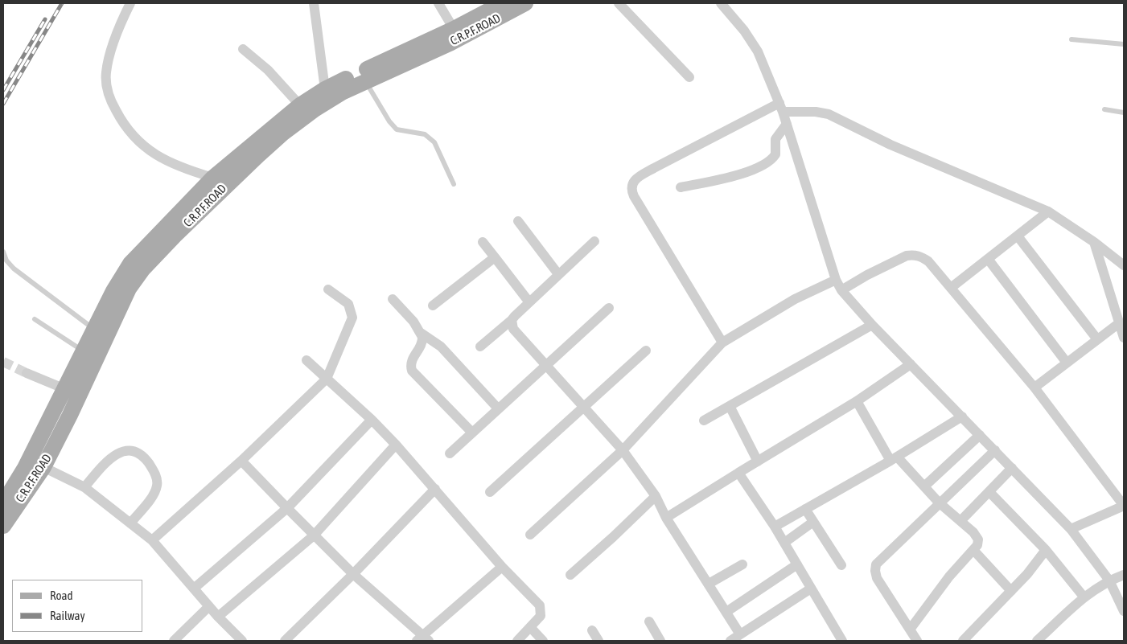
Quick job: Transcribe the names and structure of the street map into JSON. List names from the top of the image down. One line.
{"streets":{"main road":["C.R.P.F.ROAD"]},"legend":["Road","Railway"]}
